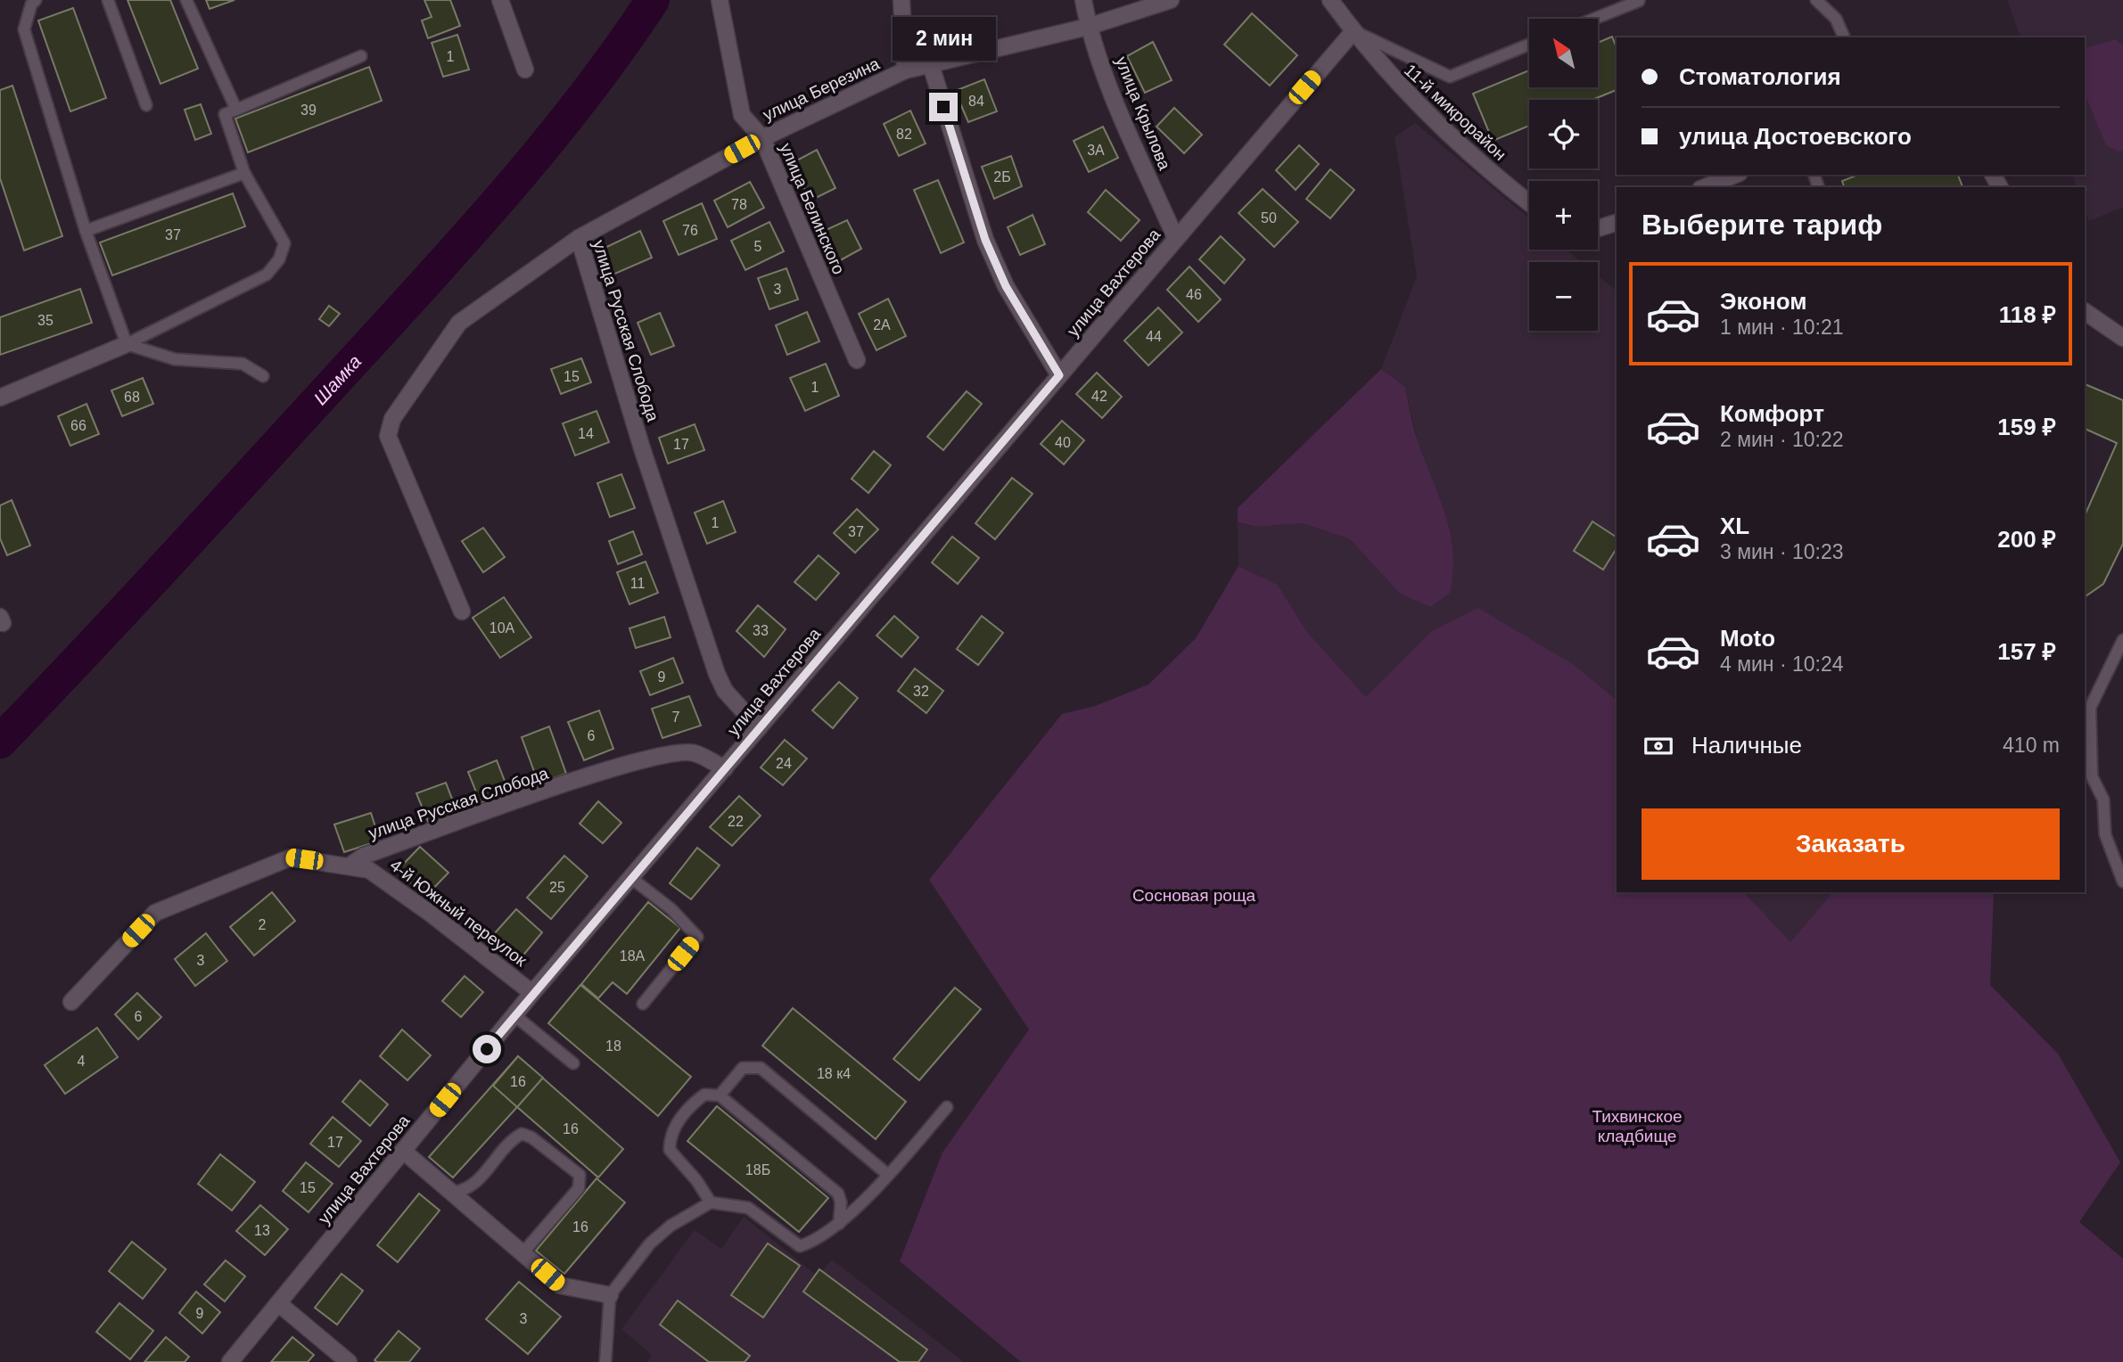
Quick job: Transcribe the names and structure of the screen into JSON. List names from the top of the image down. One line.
{"streets":{"street":["улица Березина","11-й микрорайон","улица Крылова","улица Белинского","улица Вахтерова","улица Русская Слобода","4-й Южный переулок"]},"crossings":[["улица Березина","улица Крылова"],["улица Березина","улица Белинского"],["улица Березина","улица Русская Слобода"],["11-й микрорайон","улица Вахтерова"],["улица Крылова","улица Вахтерова"],["улица Вахтерова","улица Русская Слобода"],["улица Вахтерова","4-й Южный переулок"],["улица Русская Слобода","4-й Южный переулок"]],"water":["Шамка"],"parks":["Сосновая роща","Тихвинское кладбище"],"house_numbers":["1","84","39","82","3А","2Б","78","50","76","37","5","3","46","35","2А","44","15","1","42","68","66","14","40","17","1","37","11","10А","33","9","32","7","6","24","22","25","2","18А","3","6","18","4","18 к4","16","16","17","18Б","15","16","13","9","3"],"north":"top left","page":{"bubble":"2 мин","map_buttons":["+","−"],"banner":["Стоматология","улица Достоевского"],"heading":"Выберите тариф","list":[{"name":"Эконом","note":"1 мин · 10:21","value":"118 ₽"},{"name":"Комфорт","note":"2 мин · 10:22","value":"159 ₽"},{"name":"XL","note":"3 мин · 10:23","value":"200 ₽"},{"name":"Moto","note":"4 мин · 10:24","value":"157 ₽"}],"pay":["Наличные","410 m"],"buttons":"Заказать"}}
